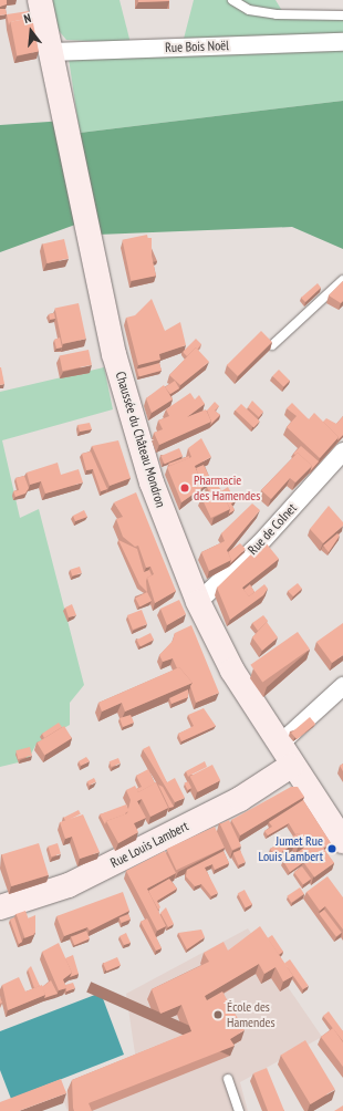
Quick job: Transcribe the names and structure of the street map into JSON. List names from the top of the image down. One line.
{"streets":{"main road":["Chaussée du Château Mondron","Rue Louis Lambert"],"street":["Rue Bois Noël","Rue de Colnet"]},"crossings":[["Rue Bois Noël","Chaussée du Château Mondron"],["Chaussée du Château Mondron","Rue de Colnet"],["Chaussée du Château Mondron","Rue Louis Lambert"]],"places":["Pharmacie des Hamendes","Jumet Rue Louis Lambert","École des Hamendes"],"north":"top"}
